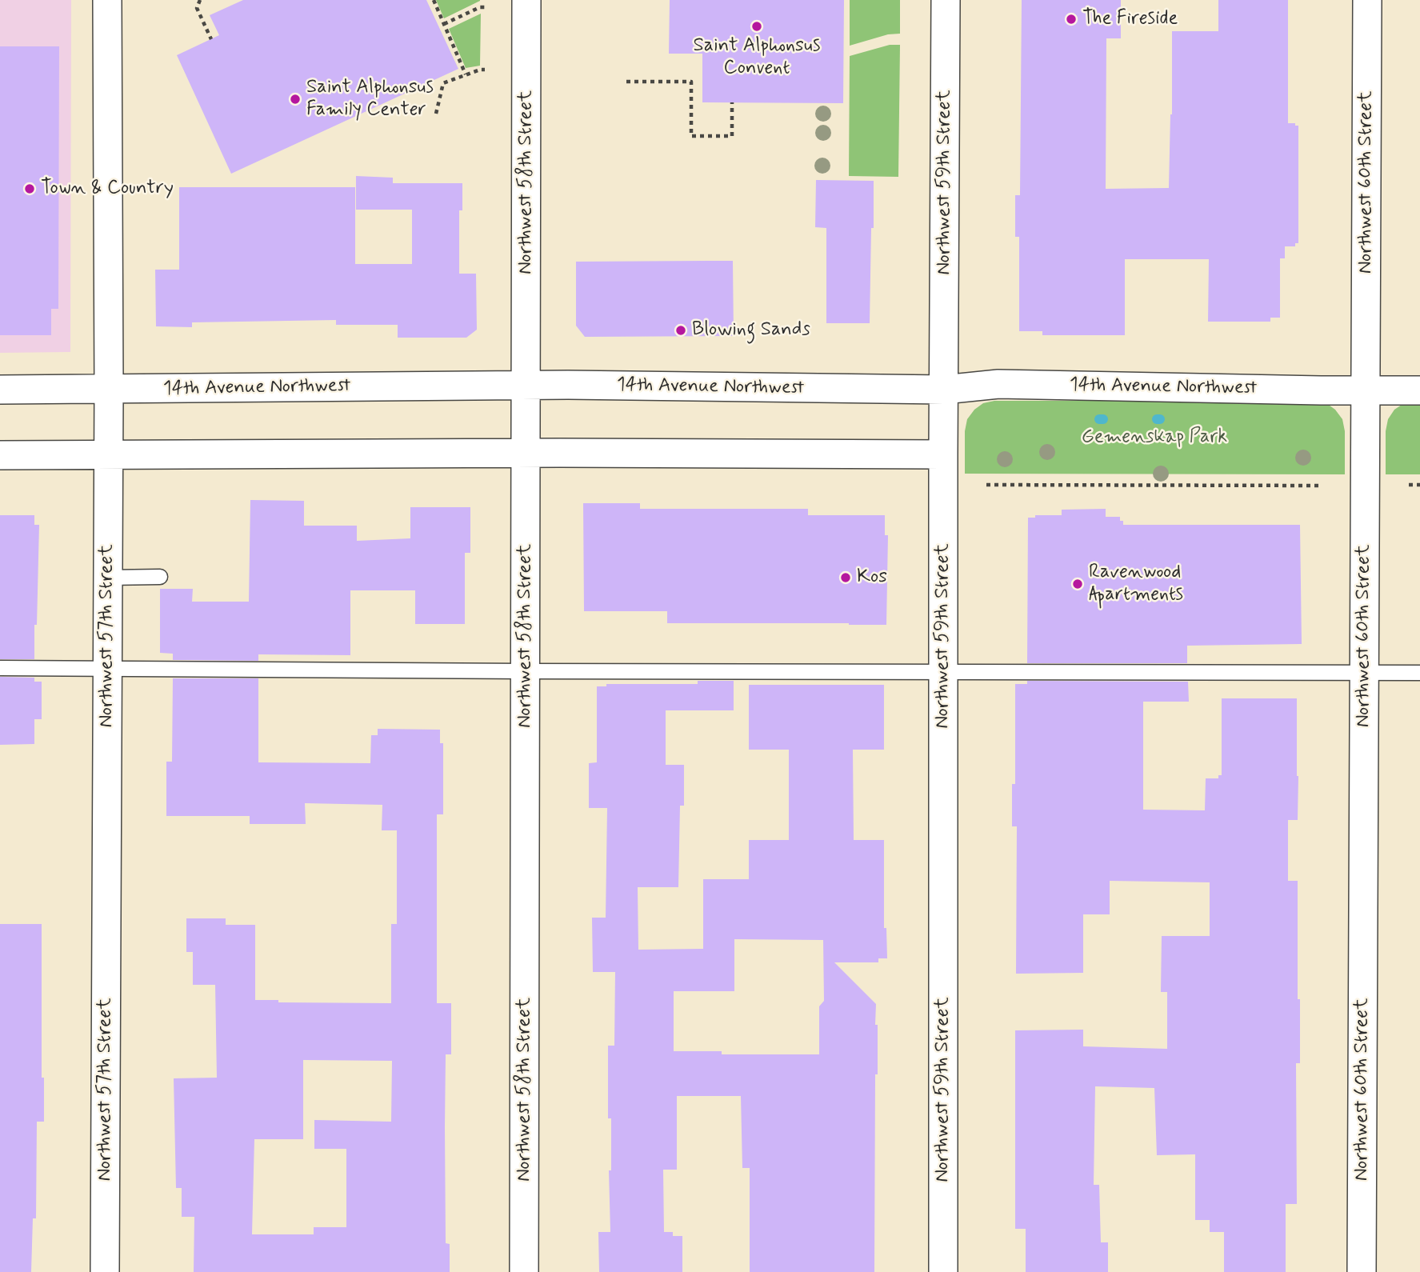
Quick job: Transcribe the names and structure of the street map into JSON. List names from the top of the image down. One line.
{"streets":{"street":["Northwest 58th Street","Northwest 59th Street","Northwest 60th Street","14th Avenue Northwest","Northwest 57th Street"]},"crossings":[["Northwest 58th Street","14th Avenue Northwest"],["Northwest 59th Street","14th Avenue Northwest"],["Northwest 60th Street","14th Avenue Northwest"],["14th Avenue Northwest","Northwest 57th Street"]],"parks":["Gemenskap Park"],"places":["The Fireside","Saint Alphonsus Convent","Saint Alphonsus Family Center","Town & Country","Blowing Sands","Kos","Ravenwood Apartments"]}
